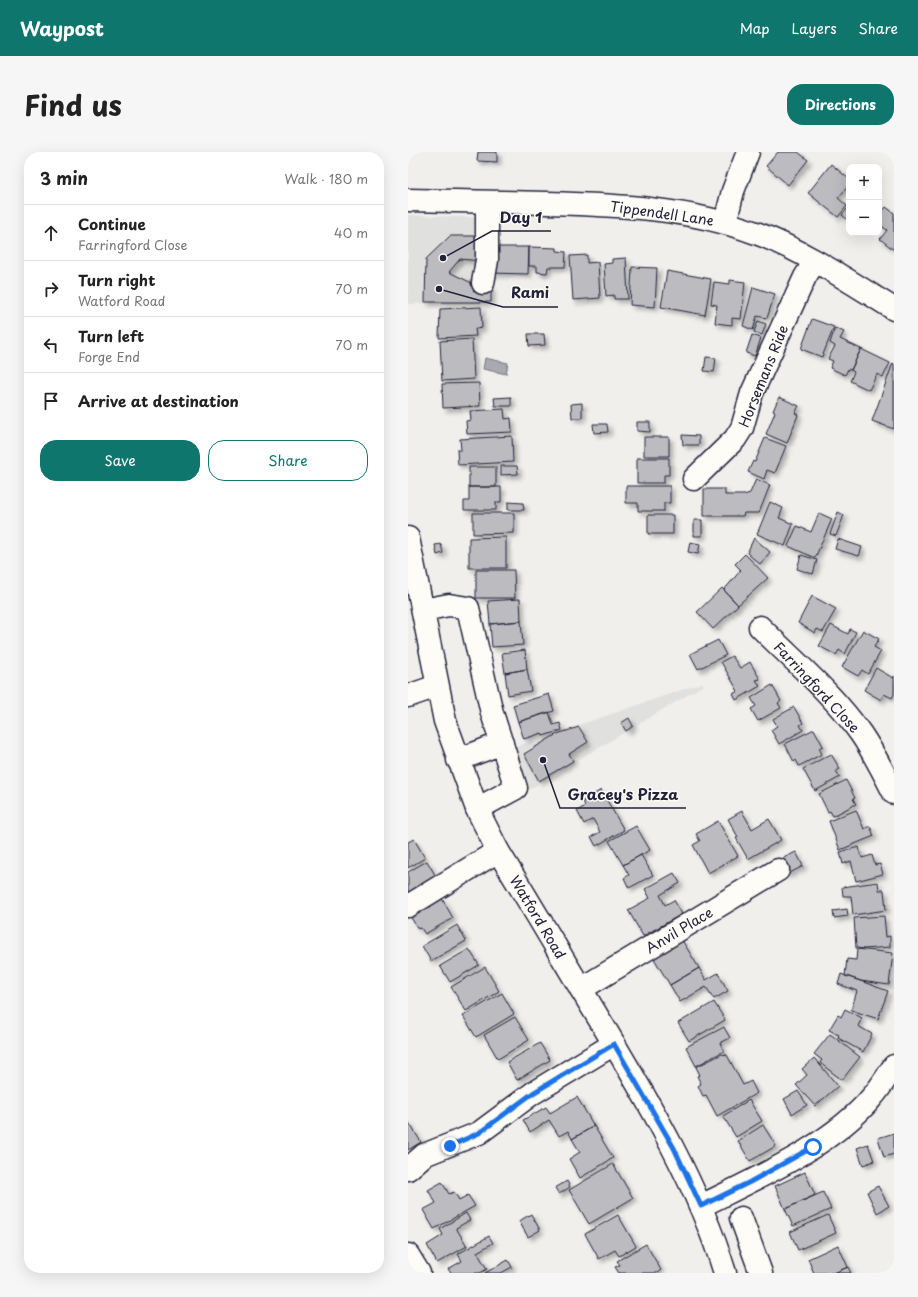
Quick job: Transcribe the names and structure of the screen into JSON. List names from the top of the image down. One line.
{"streets":{"street":["Tippendell Lane","Horsemans Ride","Farringford Close","Watford Road","Anvil Place"]},"crossings":[["Tippendell Lane","Horsemans Ride"],["Watford Road","Anvil Place"]],"places":["Day 1","Rami","Gracey's Pizza"],"page":{"header":"Waypost","nav":["Map","Layers","Share"],"title":"Find us","buttons":["Directions",["Save","Share"]],"heading":["3 min","Walk · 180 m"],"map_buttons":["+","−"],"list":[["Continue","Farringford Close","40 m"],["Turn right","Watford Road","70 m"],["Turn left","Forge End","70 m"],"Arrive at destination"]}}
